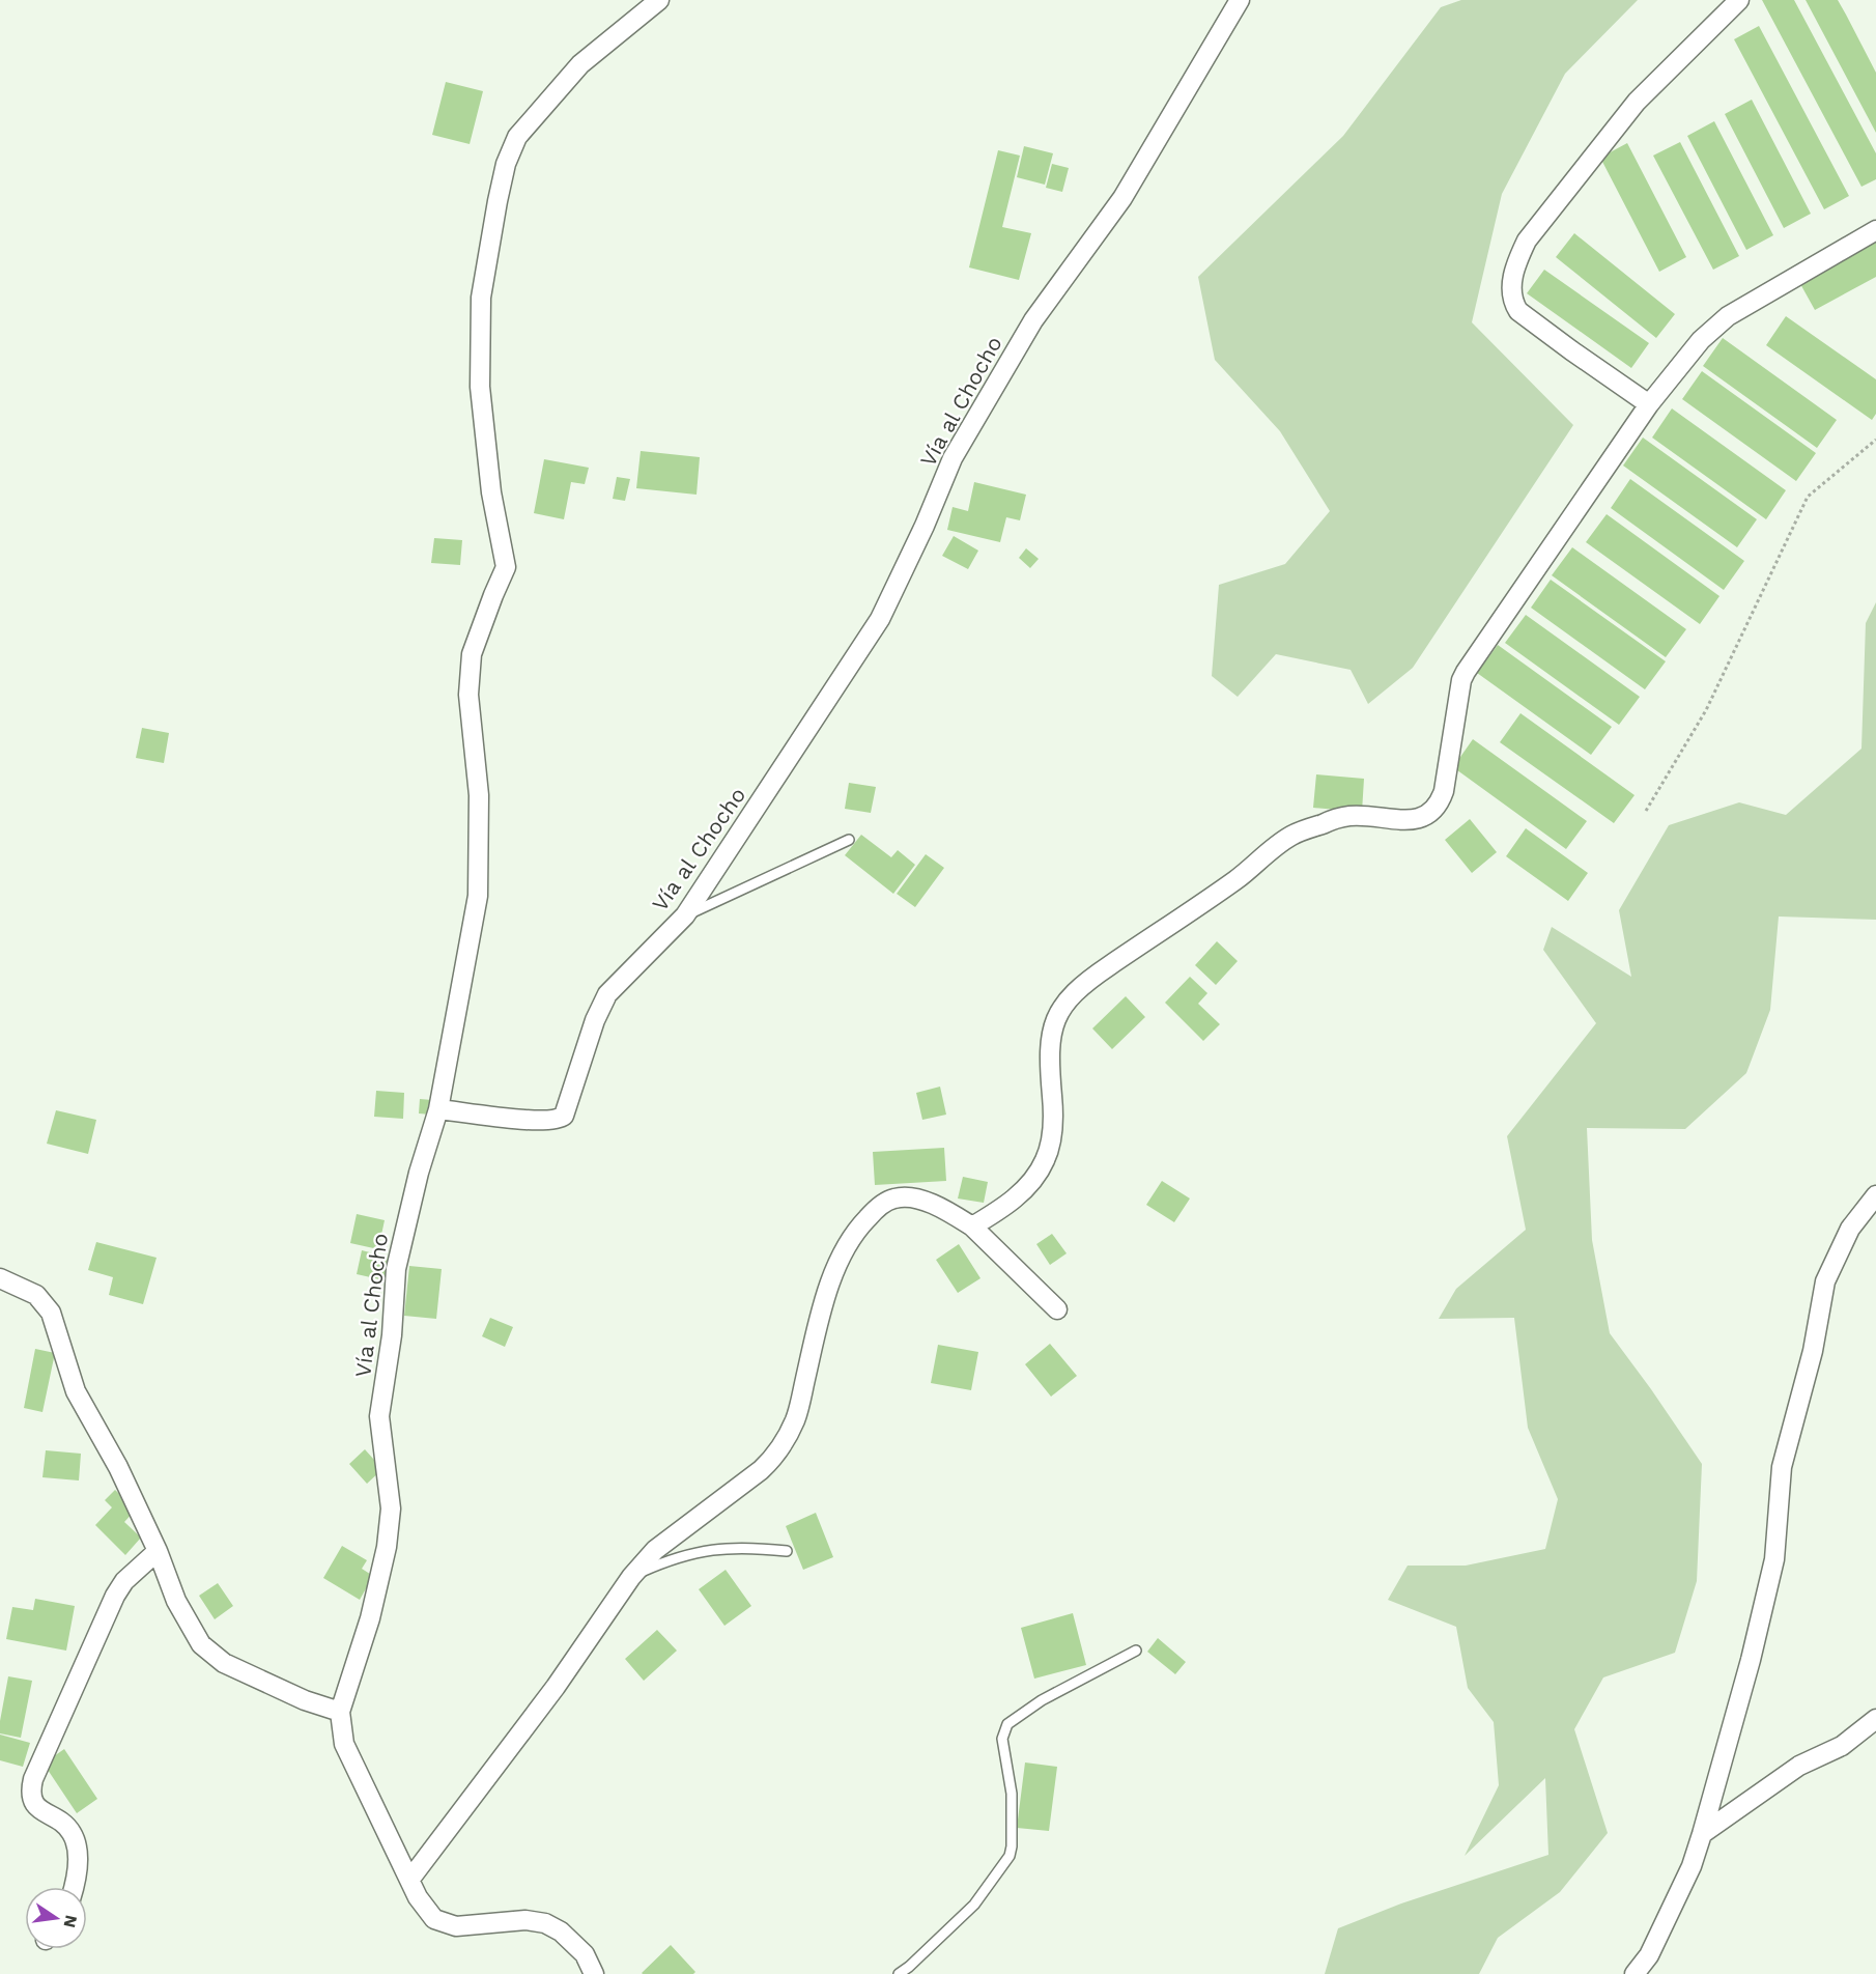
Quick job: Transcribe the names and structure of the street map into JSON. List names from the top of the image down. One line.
{"streets":{"street":["Vía al Chocho"]},"north":"right"}
